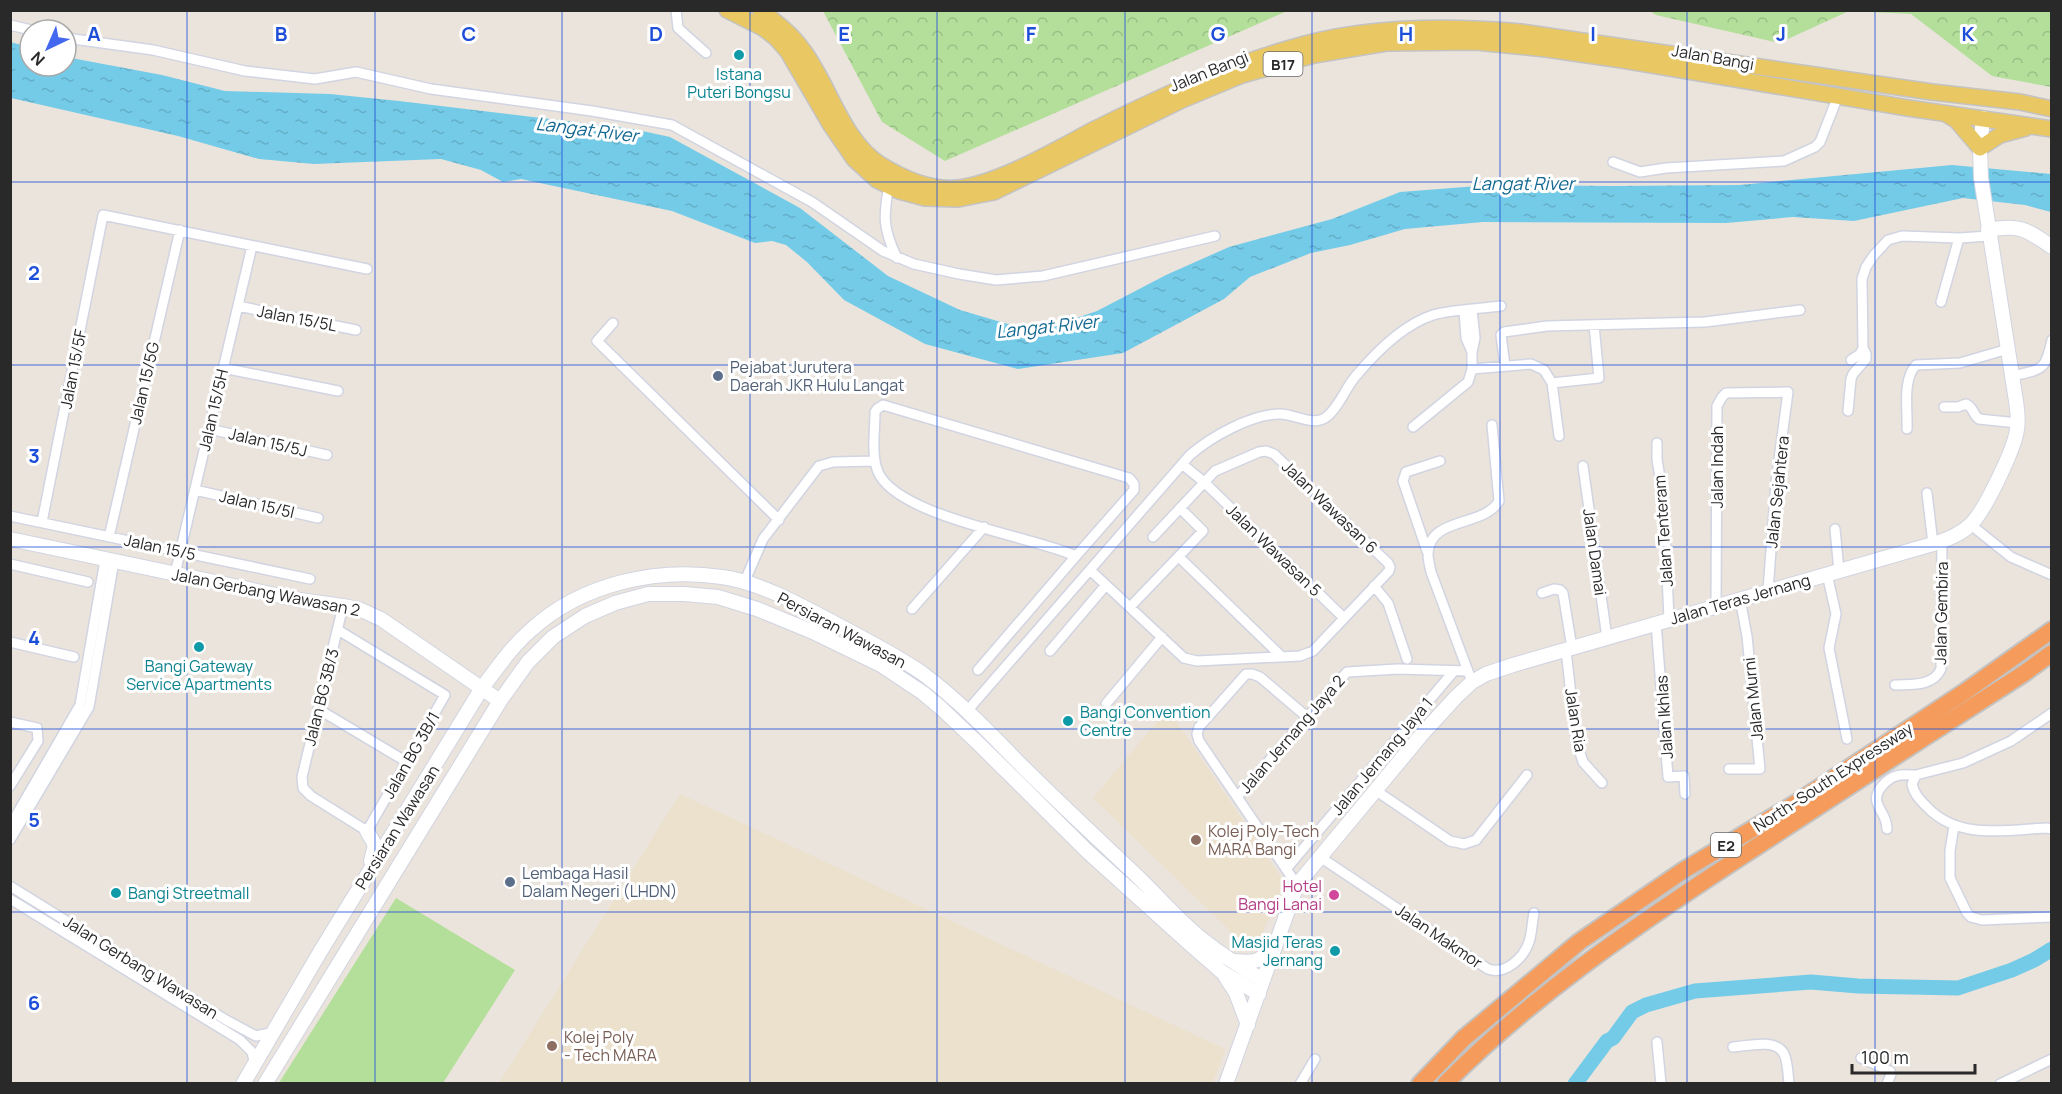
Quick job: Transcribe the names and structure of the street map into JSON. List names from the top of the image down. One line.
{"streets":{"highway":["North–South Expressway","E2"],"main road":["Jalan Bangi","B17","Jalan Gerbang Wawasan 2","Jalan Teras Jernang","Persiaran Wawasan"],"street":["Jalan 15/5L","Jalan 15/5F","Jalan 15/5G","Jalan 15/5H","Jalan 15/5J","Jalan Indah","Jalan Sejahtera","Jalan 15/5I","Jalan Wawasan 6","Jalan Tenteram","Jalan 15/5","Jalan Wawasan 5","Jalan Damai","Jalan Gembira","Jalan BG 3B/3","Jalan Murni","Jalan Ikhlas","Jalan Ria","Jalan Jernang Jaya 2","Jalan BG 3B/1","Jalan Jernang Jaya 1","Jalan Makmor","Jalan Gerbang Wawasan"]},"crossings":[["Jalan 15/5L","Jalan 15/5H"],["Jalan 15/5F","Jalan 15/5G"],["Jalan 15/5F","Jalan 15/5"],["Jalan 15/5G","Jalan 15/5"],["Jalan 15/5H","Jalan 15/5J"],["Jalan 15/5H","Jalan 15/5I"],["Jalan 15/5H","Jalan 15/5"],["Jalan 15/5H","Jalan Gerbang Wawasan 2"],["Jalan Indah","Jalan Sejahtera"],["Jalan Indah","Jalan Teras Jernang"],["Jalan Sejahtera","Jalan Teras Jernang"],["Jalan Wawasan 6","Jalan Wawasan 5"],["Jalan Tenteram","Jalan Teras Jernang"],["Jalan Tenteram","Jalan Ikhlas"],["Jalan Damai","Jalan Teras Jernang"],["Jalan Gerbang Wawasan 2","Persiaran Wawasan"],["Jalan Gerbang Wawasan 2","Jalan BG 3B/3"],["Jalan Teras Jernang","Jalan Gembira"],["Jalan Teras Jernang","Persiaran Wawasan"],["Jalan Teras Jernang","Jalan Murni"],["Jalan Teras Jernang","Jalan Ikhlas"],["Jalan Teras Jernang","Jalan Ria"],["Jalan Teras Jernang","Jalan Makmor"],["Persiaran Wawasan","Jalan Gerbang Wawasan"],["Jalan BG 3B/3","Jalan BG 3B/1"],["Jalan Jernang Jaya 2","Jalan Jernang Jaya 1"]],"water":["Langat River"],"places":["Istana Puteri Bongsu","Pejabat Jurutera Daerah JKR Hulu Langat","Bangi Gateway Service Apartments","Bangi Convention Centre","Kolej Poly-Tech MARA Bangi","Lembaga Hasil Dalam Negeri (LHDN)","Bangi Streetmall","Hotel Bangi Lanai","Masjid Teras Jernang","Kolej Poly - Tech MARA"],"scale_bar":"100 m","north":"bottom left","grid":{"columns":["A","B","C","D","E","F","G","H","I","J","K"],"rows":["2","3","4","5","6"]}}
